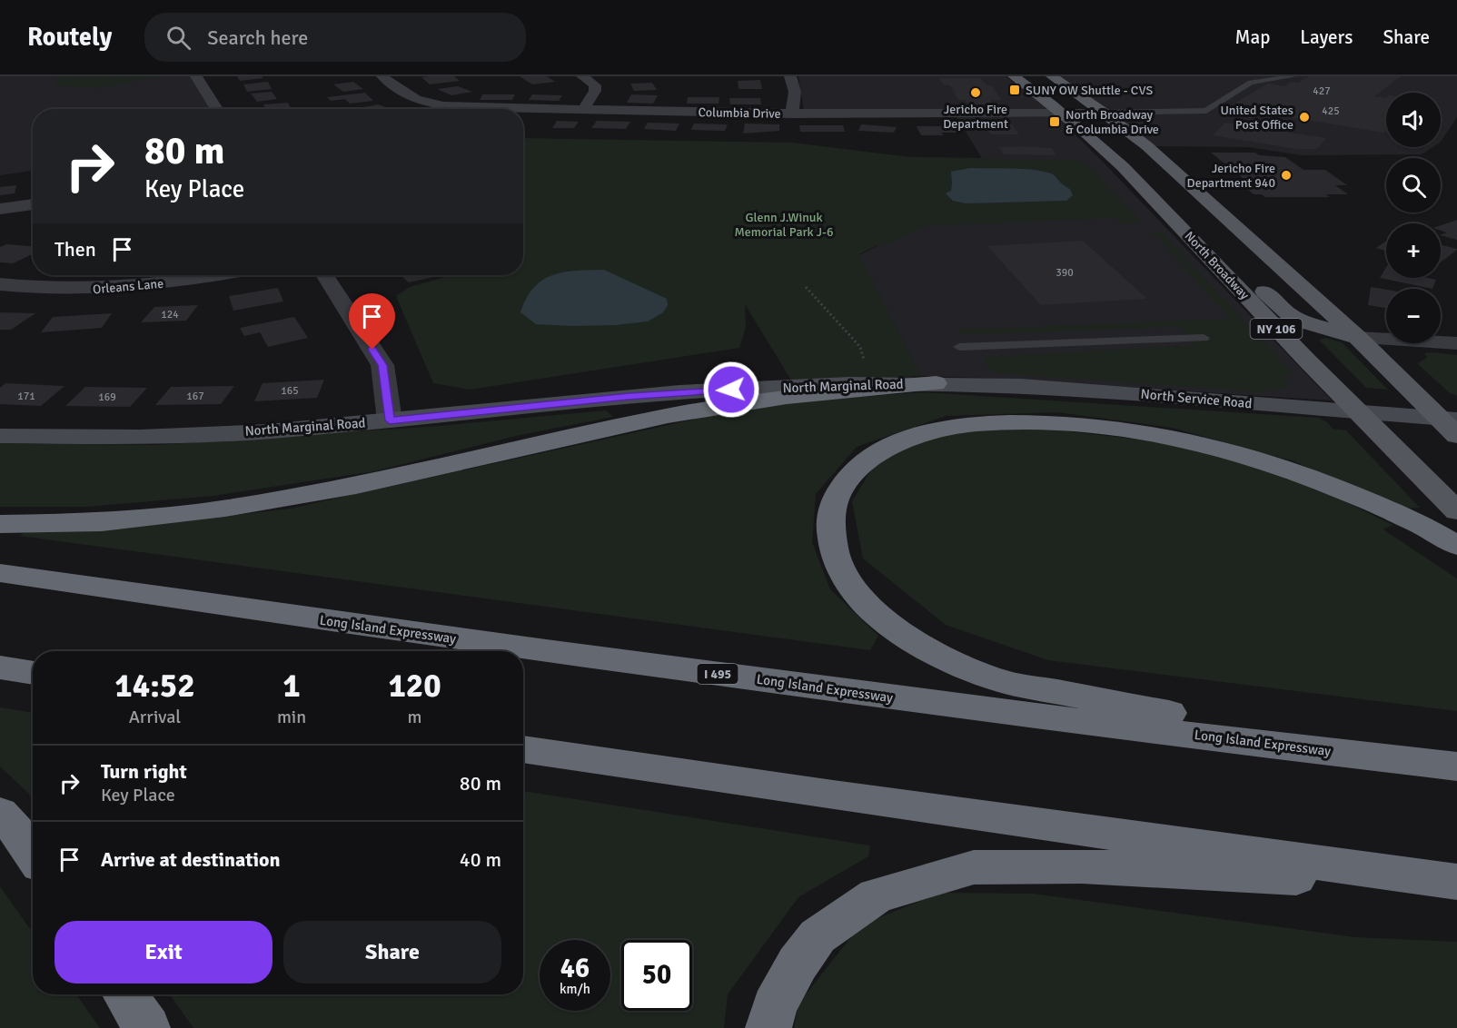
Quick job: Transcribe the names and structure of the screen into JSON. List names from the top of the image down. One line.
{"streets":{"highway":["Long Island Expressway","I 495"],"main road":["North Broadway","NY 106","North Marginal Road","North Service Road"],"street":["Columbia Drive","Orleans Lane"]},"crossings":[["Columbia Drive","North Broadway"],["North Broadway","North Service Road"],["North Marginal Road","North Service Road"]],"parks":["Glenn J.Winuk Memorial Park J-6"],"places":{"transit":["SUNY OW Shuttle - CVS","North Broadway & Columbia Drive"],"other":["Jericho Fire Department","United States Post Office","Jericho Fire Department 940"]},"house_numbers":["427","425","390","124","165","171","167","169"],"page":{"header":"Routely","search":"Search here","nav":["Map","Layers","Share"],"map_buttons":["+","−"],"turn":["80 m","Key Place"],"then":"Then","eta":["14:52","Arrival","1","min","120","m"],"list":[{"name":"Turn right","note":"Key Place","value":"80 m"},{"name":"Arrive at destination","value":"40 m"}],"buttons":["Exit","Share"],"speed":"46 km/h","limit":"50"}}
